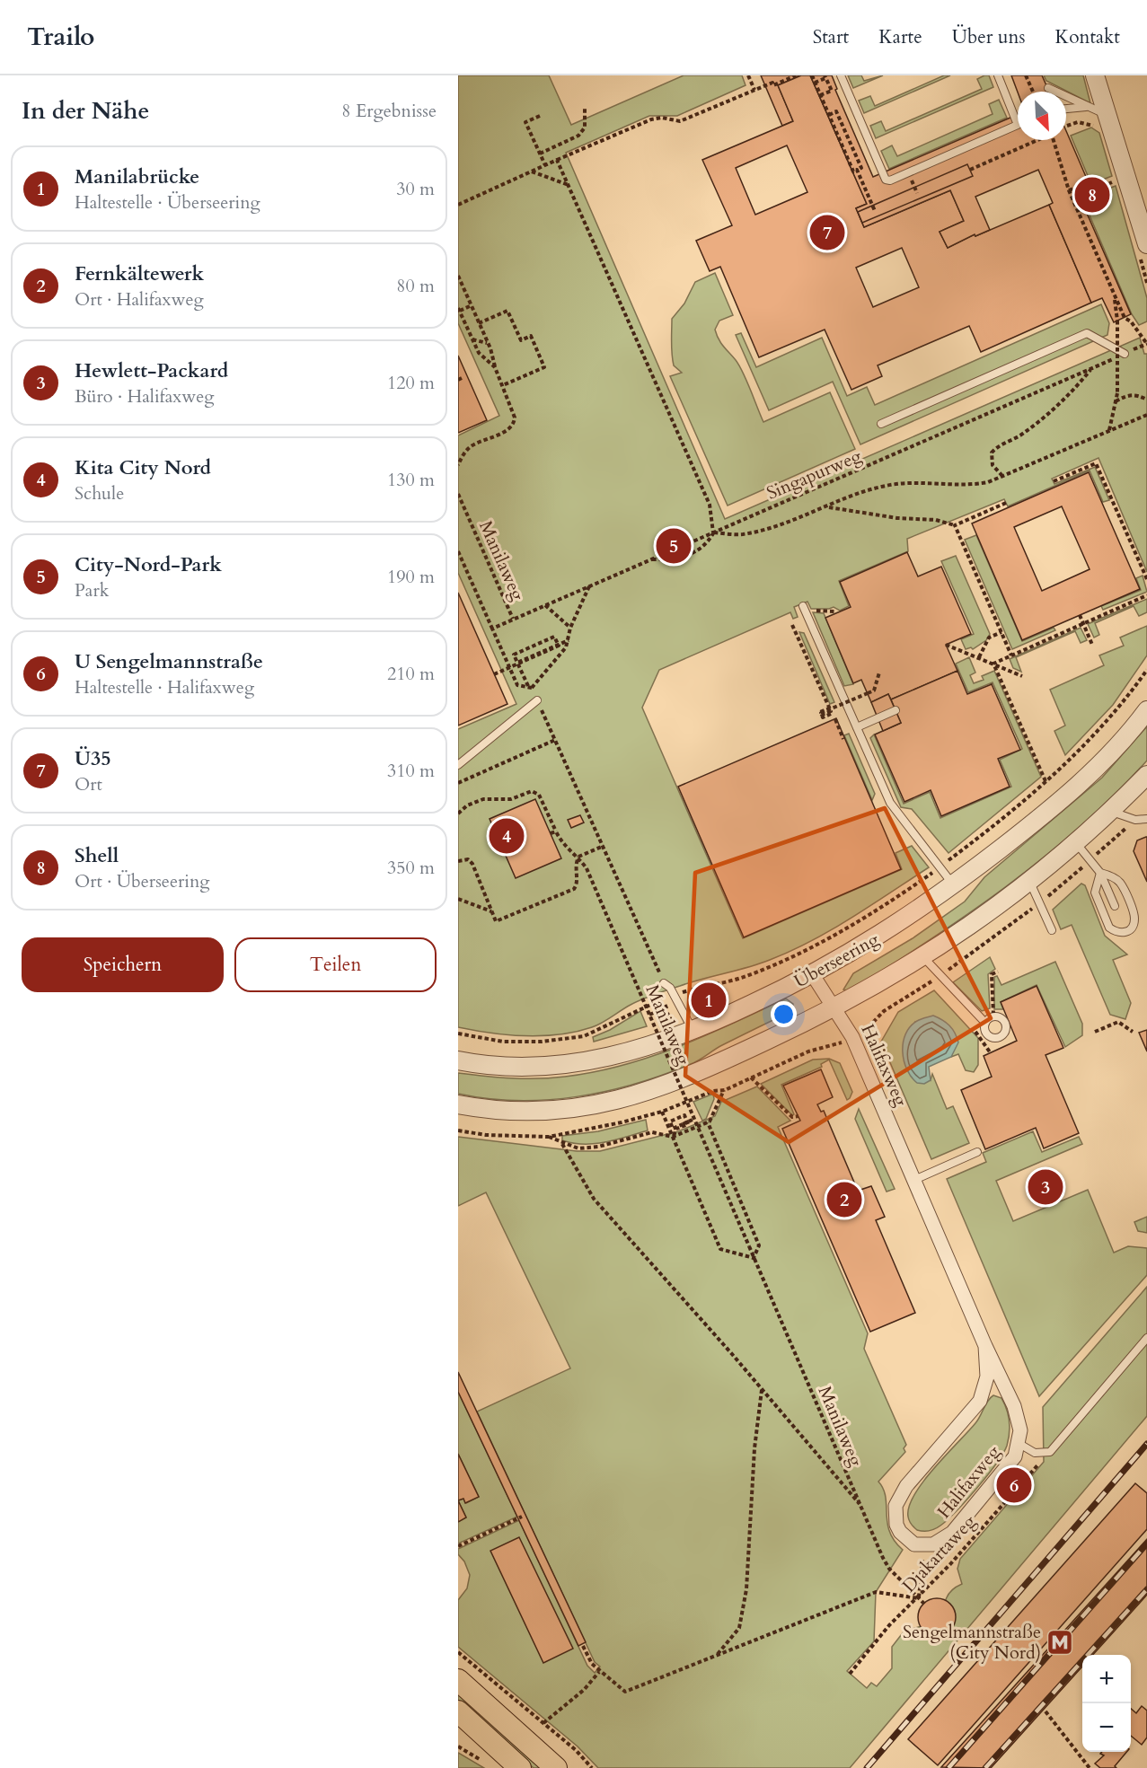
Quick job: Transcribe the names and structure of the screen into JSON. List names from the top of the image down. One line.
{"streets":{"street":["Überseering","Halifaxweg"],"path":["Singapurweg","Manilaweg","Djakartaweg"]},"crossings":[["Singapurweg","Manilaweg"],["Manilaweg","Djakartaweg"],["Überseering","Halifaxweg"]],"places":{"metro station":["Sengelmannstraße (City Nord)"]},"north":"bottom right","page":{"header":"Trailo","nav":["Start","Karte","Über uns","Kontakt"],"heading":["In der Nähe","8 Ergebnisse"],"list":[{"mark":"1","name":"Manilabrücke","note":"Haltestelle · Überseering","value":"30 m"},{"mark":"2","name":"Fernkältewerk","note":"Ort · Halifaxweg","value":"80 m"},{"mark":"3","name":"Hewlett-Packard","note":"Büro · Halifaxweg","value":"120 m"},{"mark":"4","name":"Kita City Nord","note":"Schule","value":"130 m"},{"mark":"5","name":"City-Nord-Park","note":"Park","value":"190 m"},{"mark":"6","name":"U Sengelmannstraße","note":"Haltestelle · Halifaxweg","value":"210 m"},{"mark":"7","name":"Ü35","note":"Ort","value":"310 m"},{"mark":"8","name":"Shell","note":"Ort · Überseering","value":"350 m"}],"pins":["8","7","5","4","1","3","2","6"],"buttons":["Speichern","Teilen"],"map_buttons":["+","−"]}}
